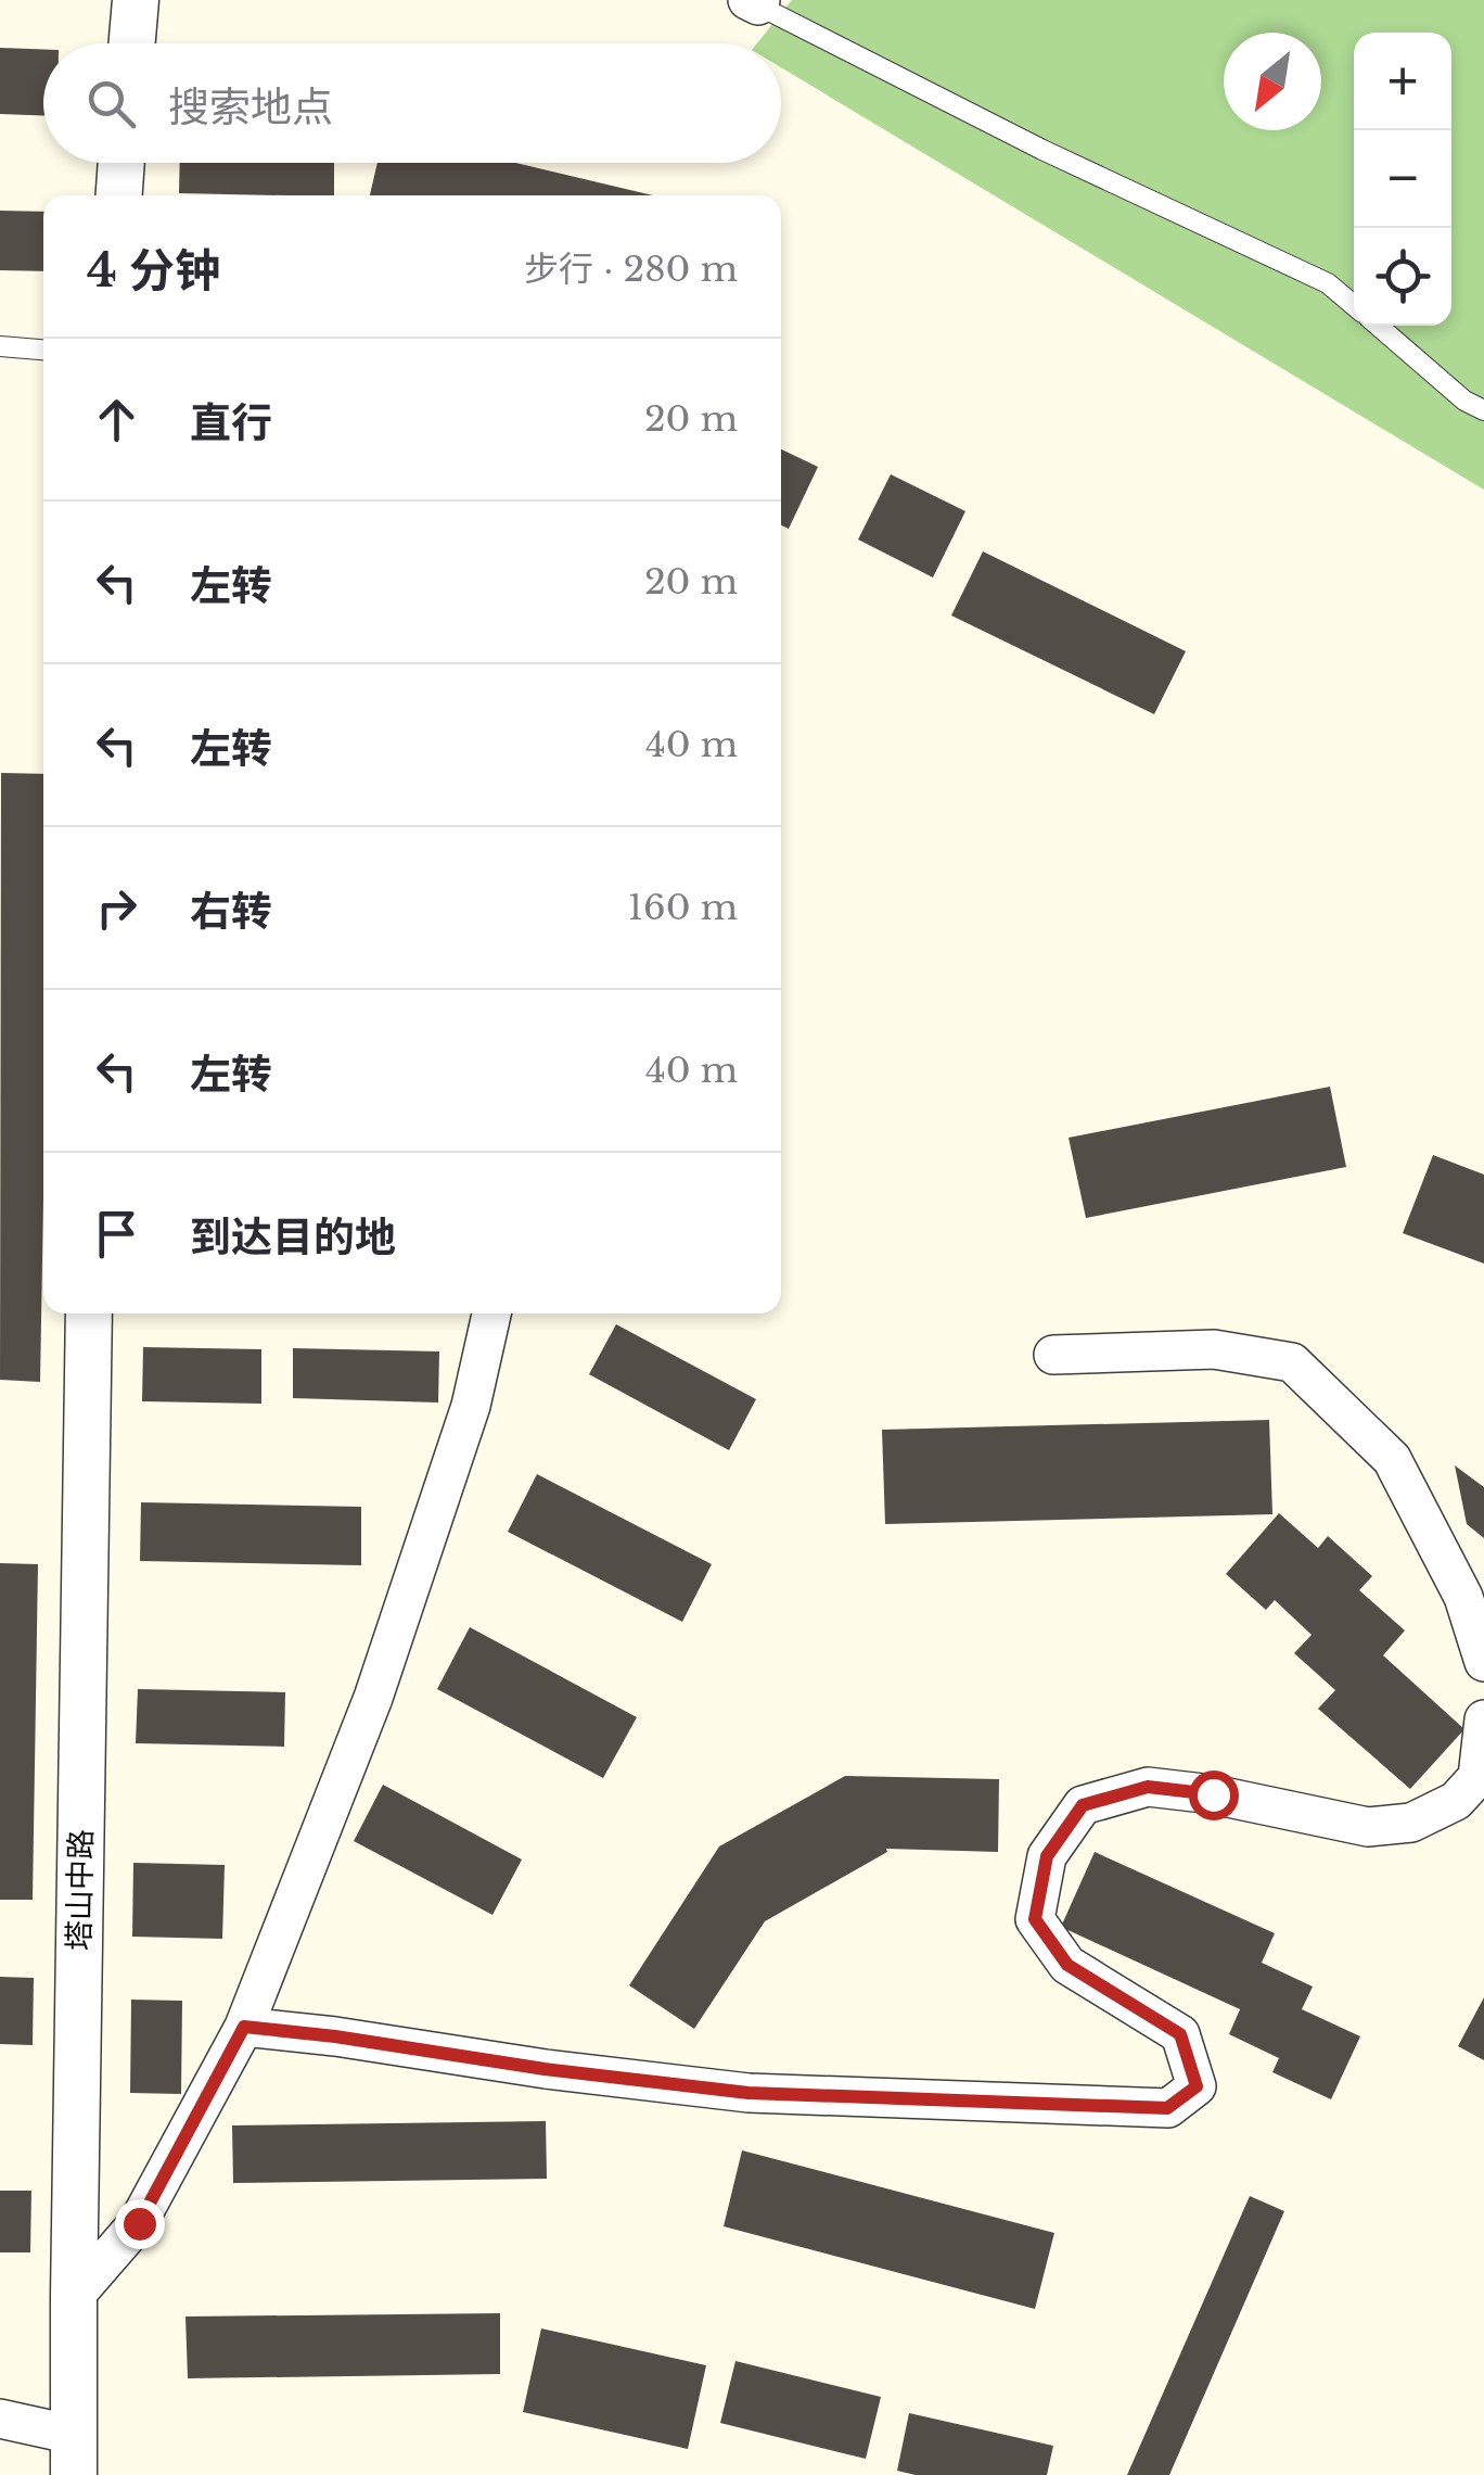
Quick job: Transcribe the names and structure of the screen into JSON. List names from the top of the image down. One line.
{"streets":{"street":["塔山中路"]},"north":"bottom left","page":{"map_buttons":["+","−"],"search":"搜索地点","heading":["4 分钟","步行 · 280 m"],"list":[["直行","20 m"],["左转","20 m"],["左转","40 m"],["右转","160 m"],["左转","40 m"],"到达目的地"]}}
